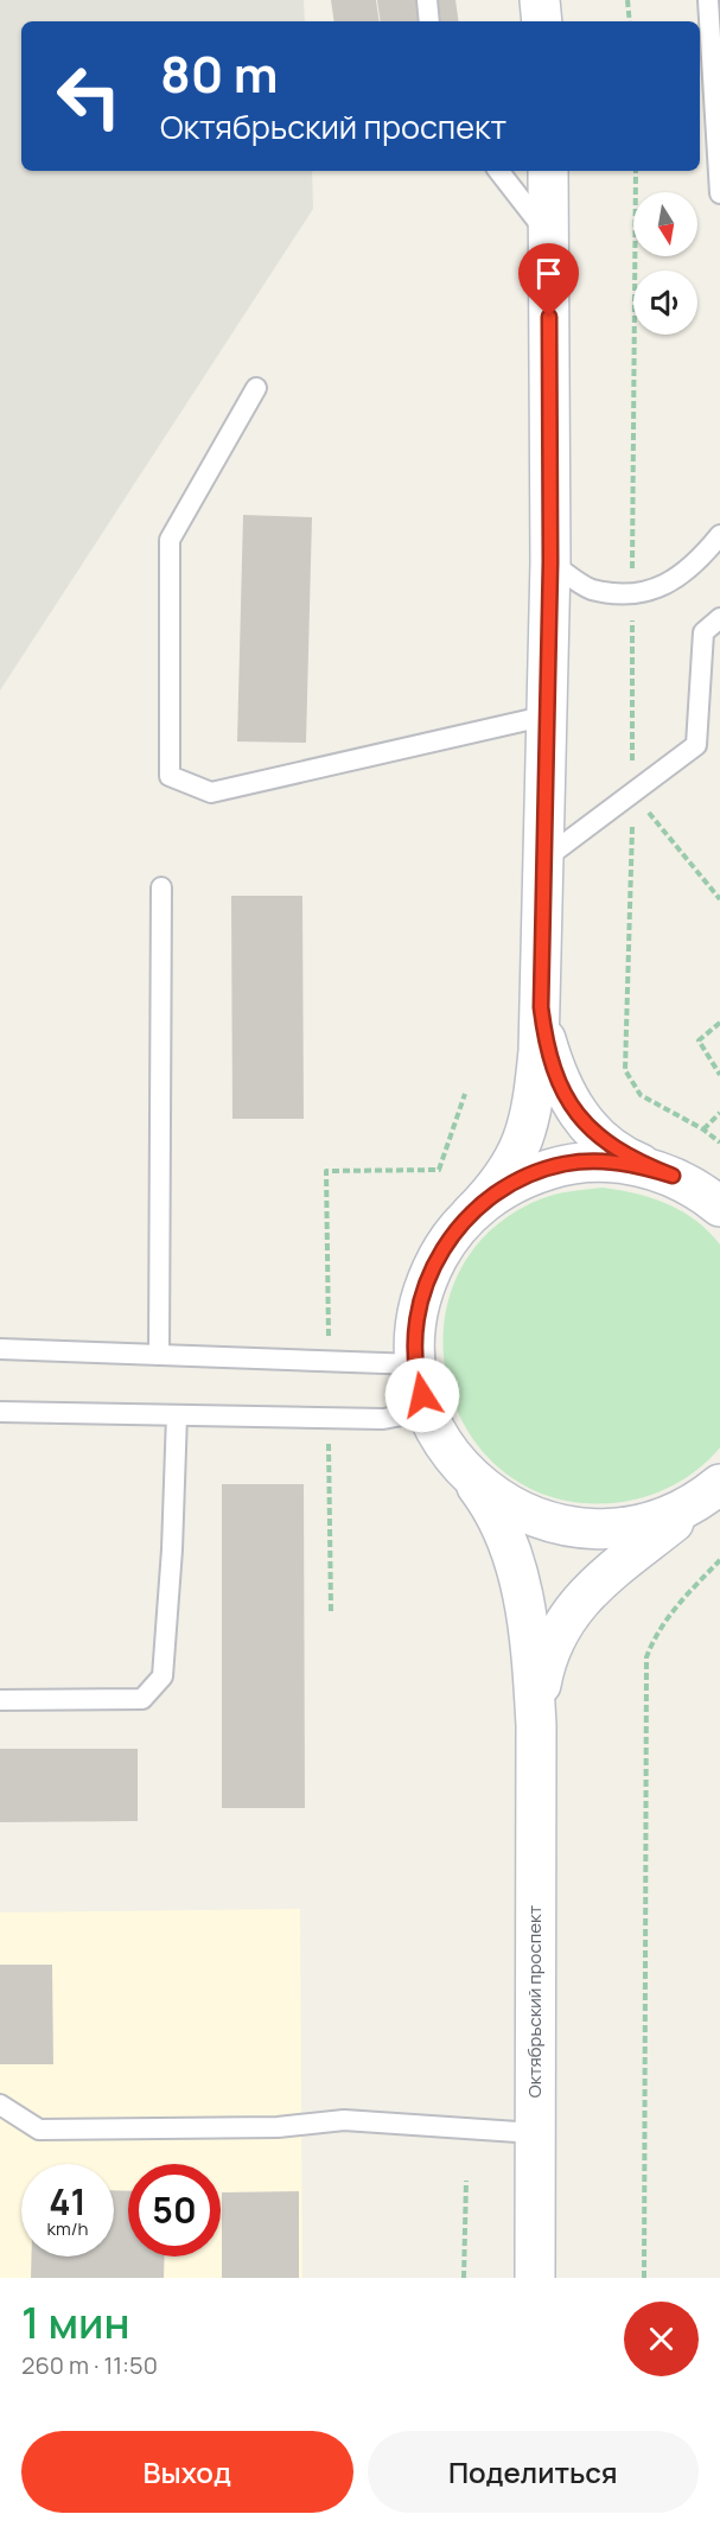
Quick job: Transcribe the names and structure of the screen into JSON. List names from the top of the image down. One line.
{"streets":{"main road":["Октябрьский проспект"]},"north":"bottom","page":{"turn":["80 m","Октябрьский проспект"],"speed":"41 km/h","limit":"50","heading":["1 мин","260 m · 11:50"],"buttons":["Выход","Поделиться"]}}
